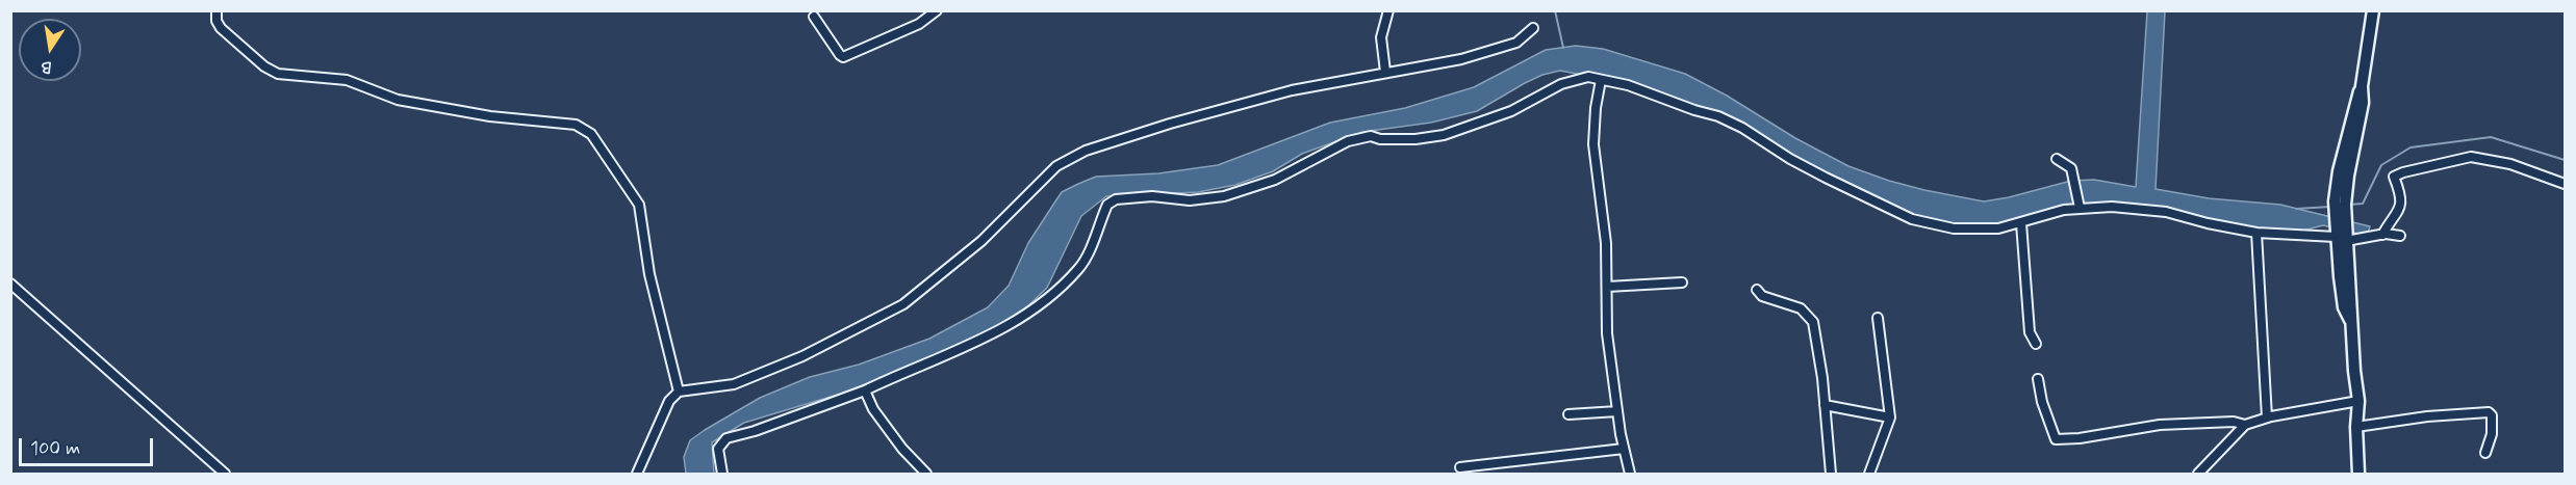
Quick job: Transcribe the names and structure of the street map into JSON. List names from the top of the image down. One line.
{"scale_bar":"100 m","north":"bottom"}
